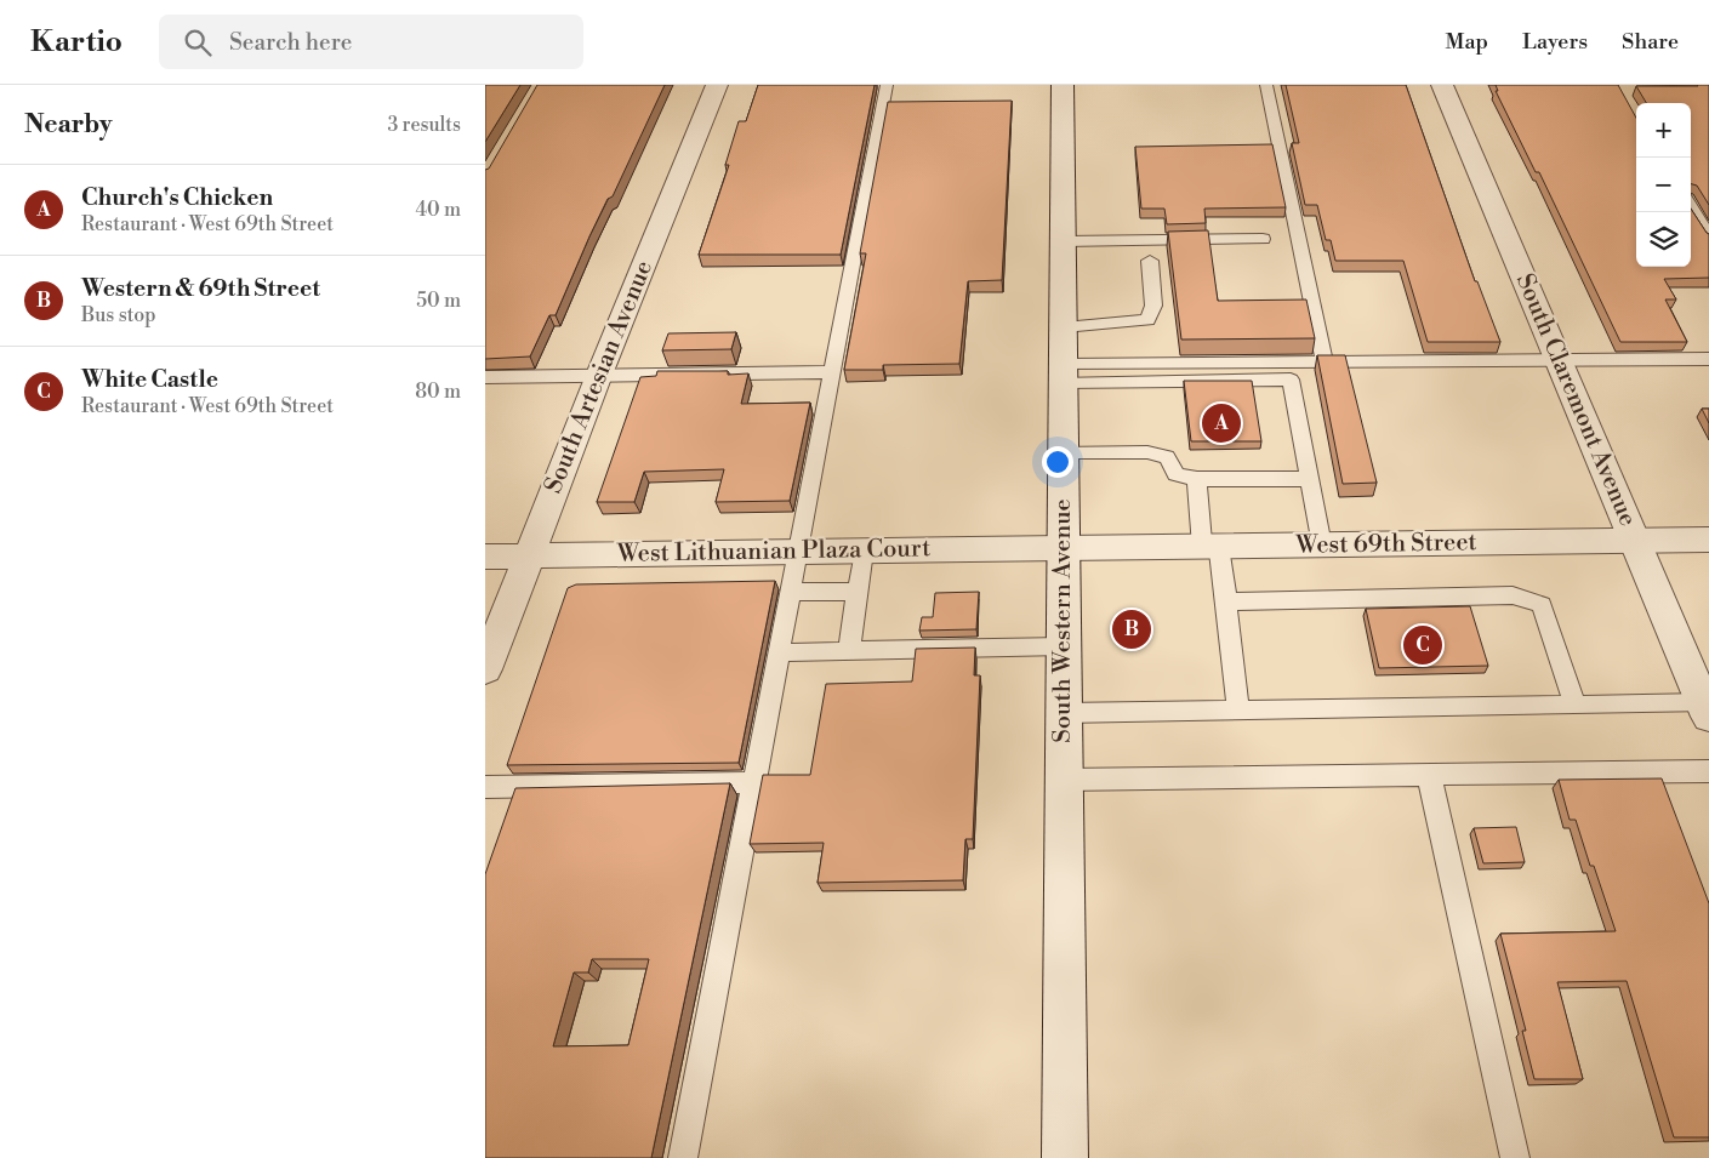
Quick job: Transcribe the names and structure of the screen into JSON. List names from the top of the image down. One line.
{"streets":{"street":["South Artesian Avenue","South Claremont Avenue","West 69th Street","West Lithuanian Plaza Court","South Western Avenue"]},"crossings":[["South Artesian Avenue","West Lithuanian Plaza Court"],["South Claremont Avenue","West 69th Street"],["West 69th Street","West Lithuanian Plaza Court"],["West 69th Street","South Western Avenue"],["West Lithuanian Plaza Court","South Western Avenue"]],"page":{"header":"Kartio","search":"Search here","nav":["Map","Layers","Share"],"heading":["Nearby","3 results"],"map_buttons":["+","−"],"list":[{"mark":"A","name":"Church's Chicken","note":"Restaurant · West 69th Street","value":"40 m"},{"mark":"B","name":"Western & 69th Street","note":"Bus stop","value":"50 m"},{"mark":"C","name":"White Castle","note":"Restaurant · West 69th Street","value":"80 m"}],"pins":["A","B","C"]}}
